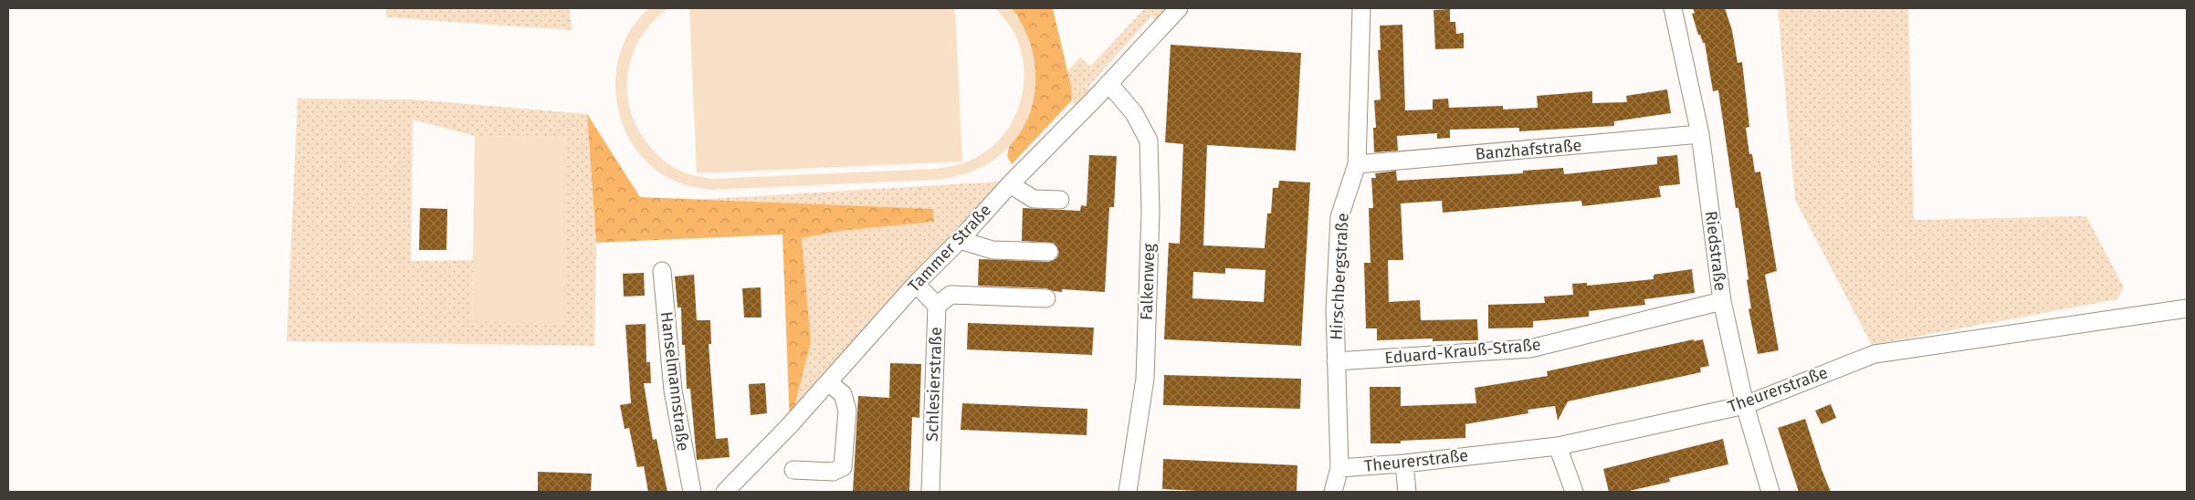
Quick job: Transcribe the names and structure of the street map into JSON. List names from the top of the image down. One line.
{"streets":{"street":["Banzhafstraße","Tammer Straße","Riedstraße","Hirschbergstraße","Falkenweg","Eduard-Krauß-Straße","Hanselmannstraße","Schlesierstraße","Theurerstraße"]},"crossings":[["Banzhafstraße","Riedstraße"],["Banzhafstraße","Hirschbergstraße"],["Tammer Straße","Falkenweg"],["Tammer Straße","Schlesierstraße"],["Riedstraße","Eduard-Krauß-Straße"],["Riedstraße","Theurerstraße"],["Hirschbergstraße","Eduard-Krauß-Straße"],["Hirschbergstraße","Theurerstraße"]]}
